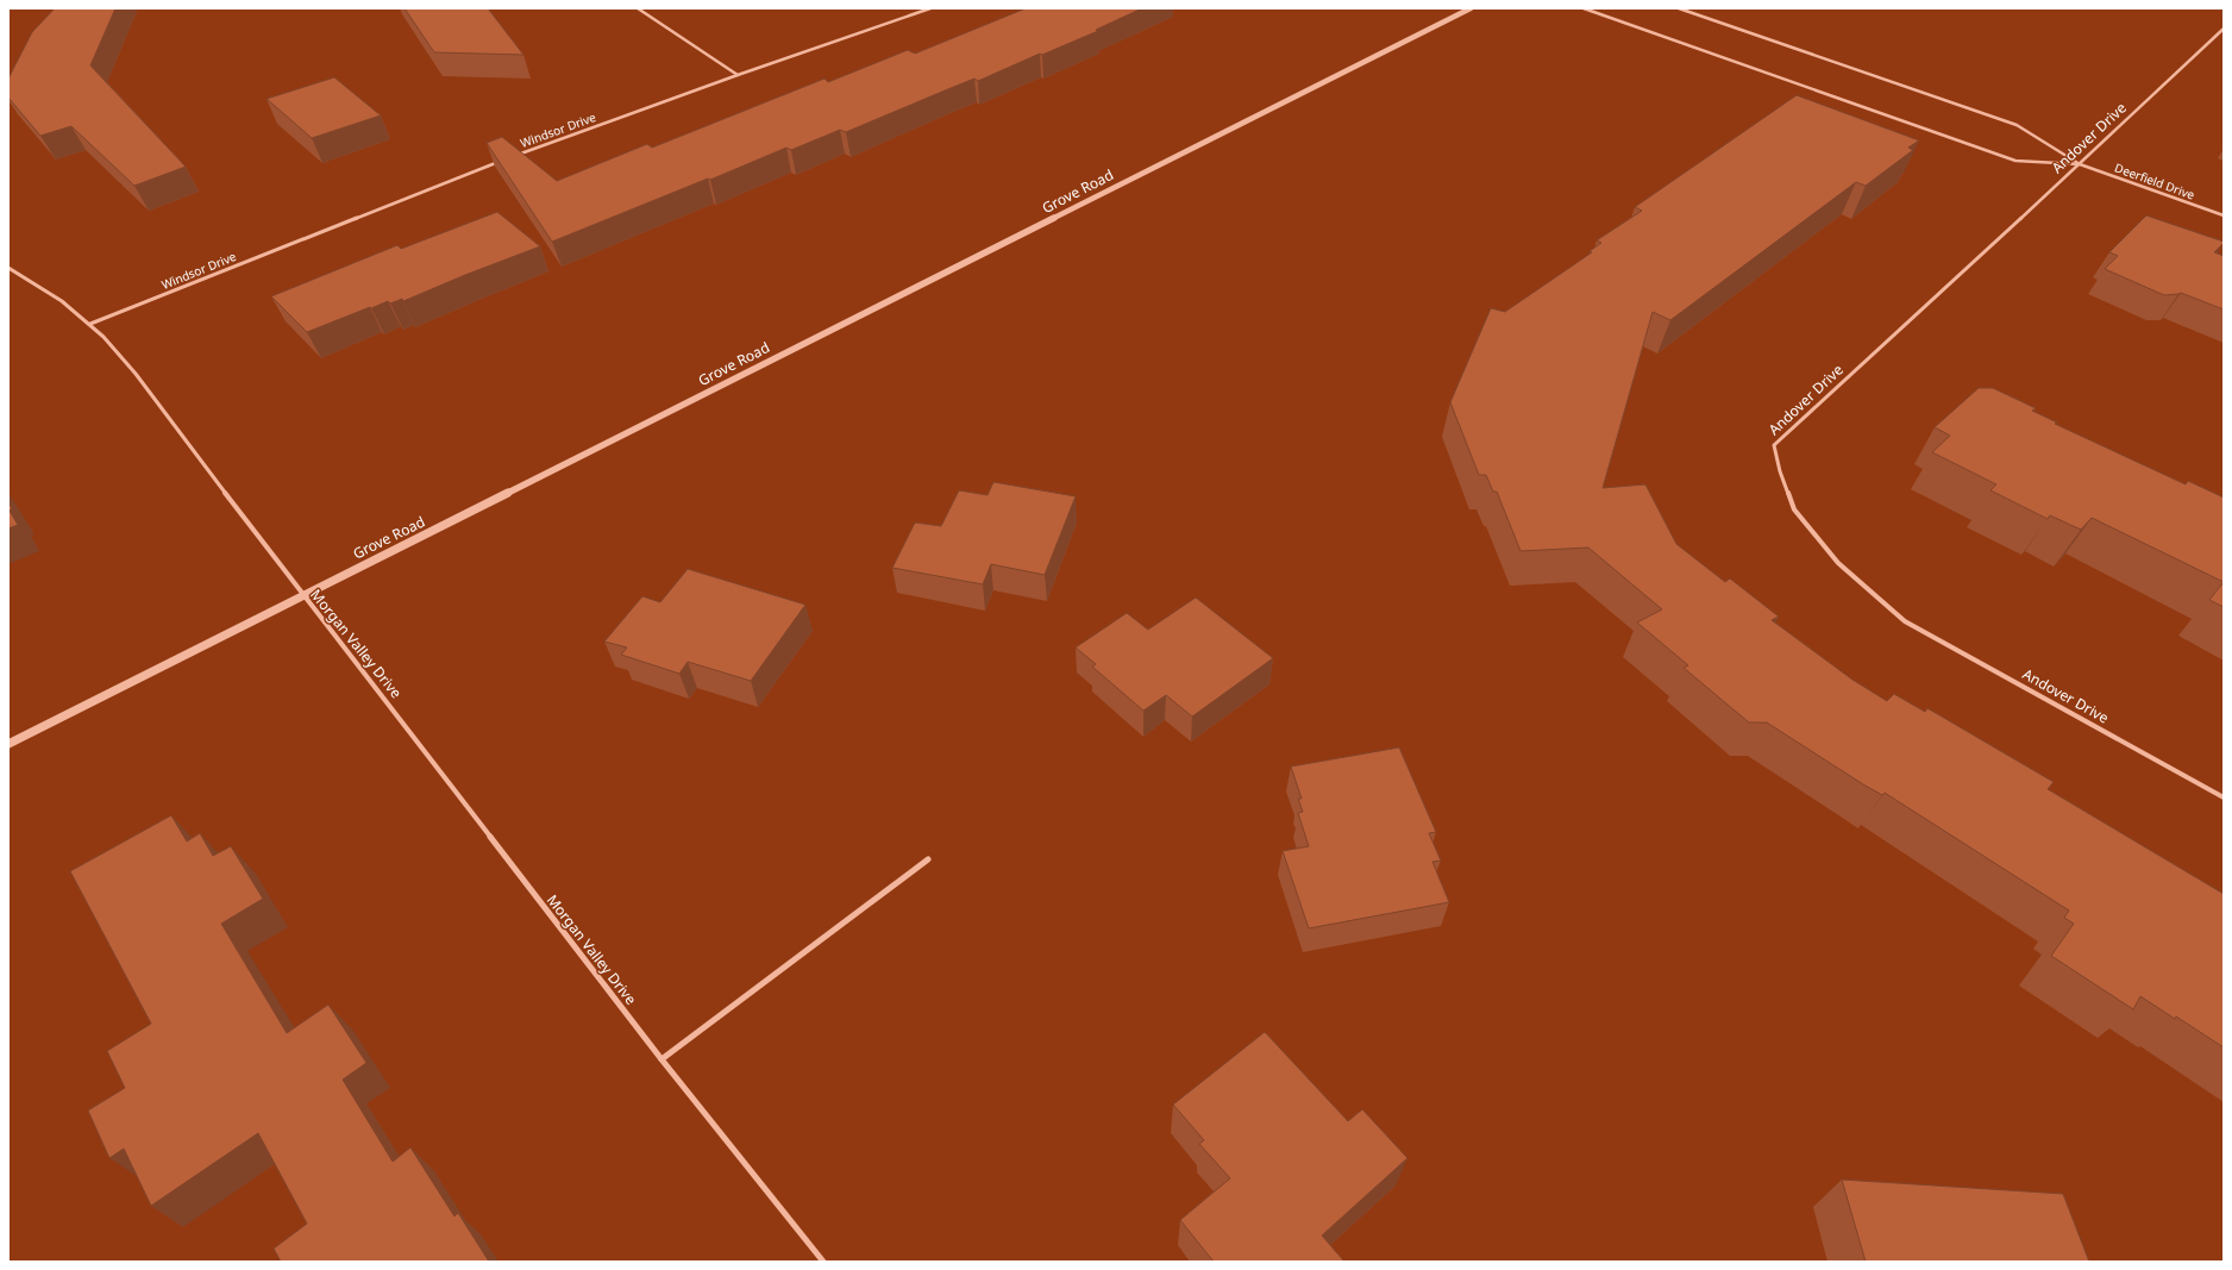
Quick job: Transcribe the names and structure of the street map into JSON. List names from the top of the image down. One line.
{"streets":{"street":["Windsor Drive","Andover Drive","Deerfield Drive","Grove Road","Morgan Valley Drive"]},"crossings":[["Windsor Drive","Morgan Valley Drive"],["Andover Drive","Deerfield Drive"],["Grove Road","Morgan Valley Drive"]]}
